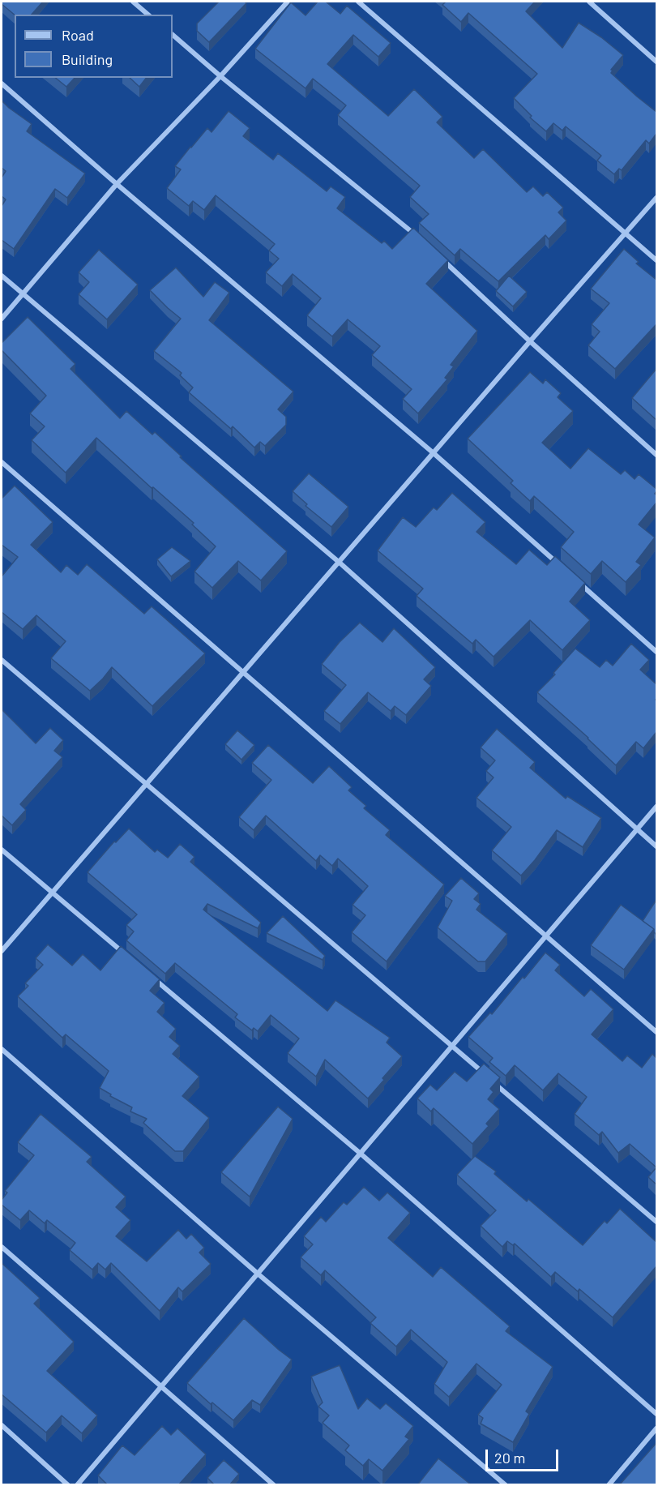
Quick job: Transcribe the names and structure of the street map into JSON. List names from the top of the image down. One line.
{"legend":["Road","Building"],"scale_bar":"20 m"}
